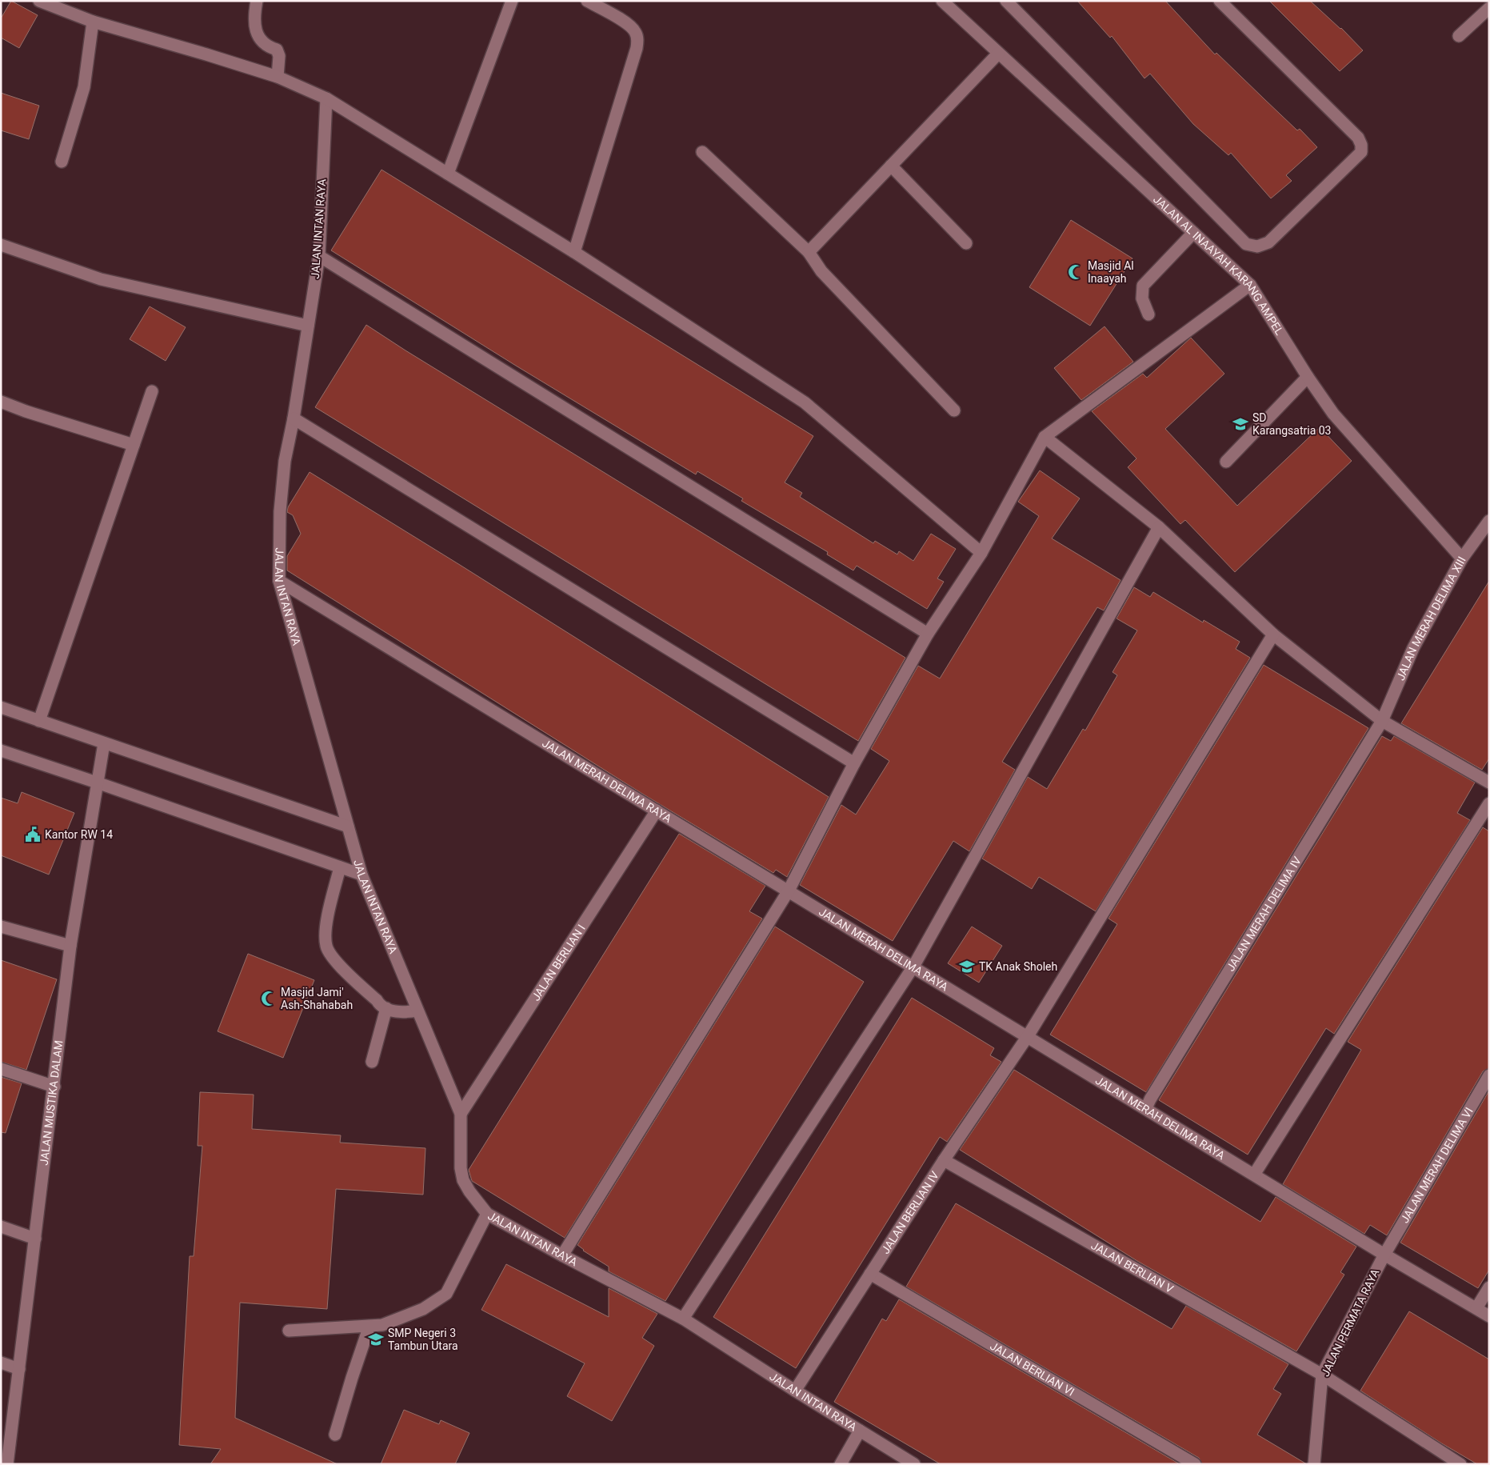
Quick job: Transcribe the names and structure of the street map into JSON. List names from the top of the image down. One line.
{"streets":{"street":["JALAN INTAN RAYA","JALAN AL INAAYAH KARANG AMPEL","JALAN MERAH DELIMA XIII","JALAN MERAH DELIMA RAYA","JALAN MERAH DELIMA IV","JALAN BERLIAN I","JALAN MUSTIKA DALAM","JALAN MERAH DELIMA VI","JALAN BERLIAN IV","JALAN BERLIAN V","JALAN PERMATA RAYA","JALAN BERLIAN VI"]},"crossings":[["JALAN INTAN RAYA","JALAN MERAH DELIMA RAYA"],["JALAN INTAN RAYA","JALAN BERLIAN I"],["JALAN INTAN RAYA","JALAN BERLIAN IV"],["JALAN AL INAAYAH KARANG AMPEL","JALAN MERAH DELIMA XIII"],["JALAN MERAH DELIMA XIII","JALAN MERAH DELIMA IV"],["JALAN MERAH DELIMA RAYA","JALAN MERAH DELIMA IV"],["JALAN MERAH DELIMA RAYA","JALAN BERLIAN I"],["JALAN MERAH DELIMA RAYA","JALAN MERAH DELIMA VI"],["JALAN MERAH DELIMA RAYA","JALAN BERLIAN IV"],["JALAN MERAH DELIMA RAYA","JALAN PERMATA RAYA"],["JALAN MERAH DELIMA VI","JALAN PERMATA RAYA"],["JALAN BERLIAN IV","JALAN BERLIAN V"],["JALAN BERLIAN IV","JALAN BERLIAN VI"],["JALAN BERLIAN V","JALAN PERMATA RAYA"]],"places":{"mosque":["Masjid Al Inaayah","Masjid Jami' Ash-Shahabah"],"school or university":["SD Karangsatria 03","TK Anak Sholeh","SMP Negeri 3 Tambun Utara"],"public building":["Kantor RW 14"]}}
